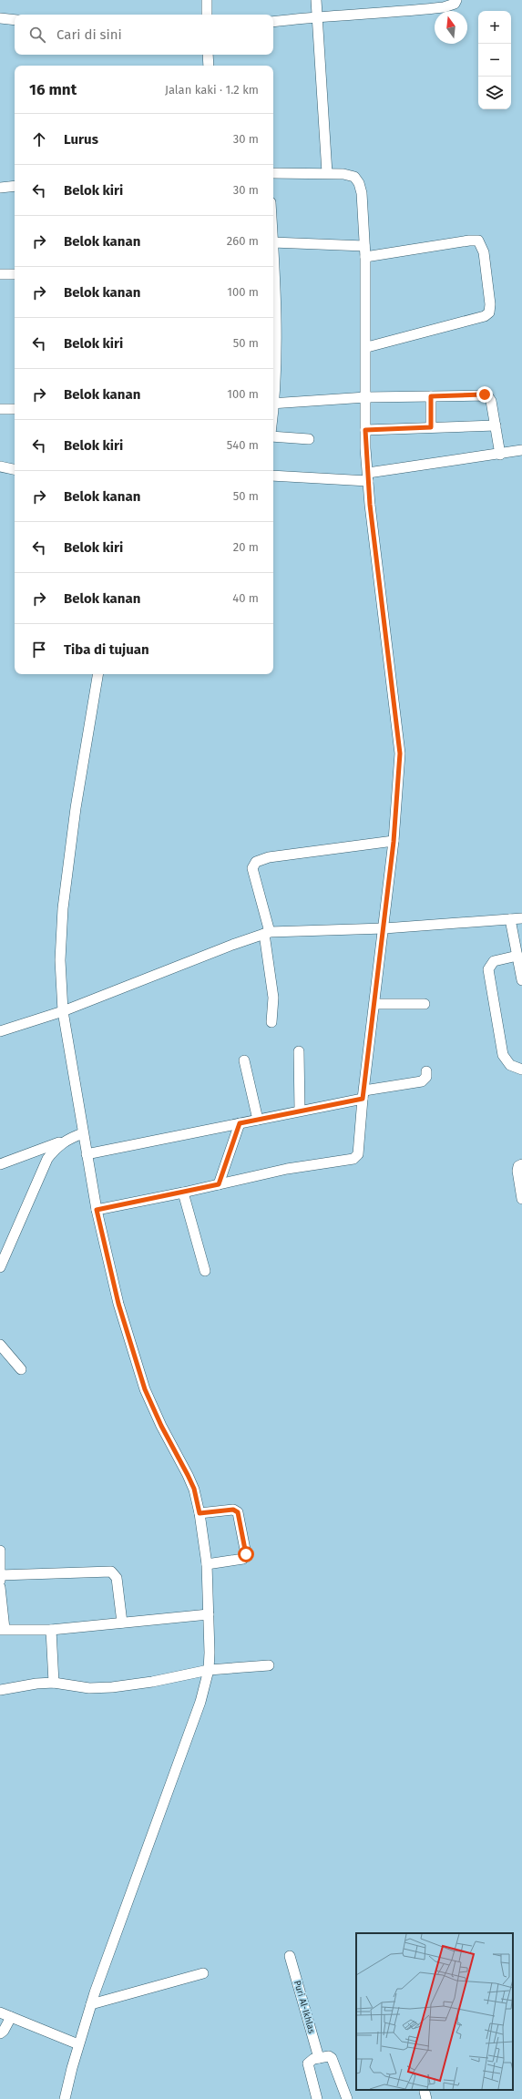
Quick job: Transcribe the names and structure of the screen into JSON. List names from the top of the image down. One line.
{"streets":{"street":["Puri Al-Ikhlas"]},"north":"top","page":{"map_buttons":["+","−"],"search":"Cari di sini","heading":["16 mnt","Jalan kaki · 1.2 km"],"list":[["Lurus","30 m"],["Belok kiri","30 m"],["Belok kanan","260 m"],["Belok kanan","100 m"],["Belok kiri","50 m"],["Belok kanan","100 m"],["Belok kiri","540 m"],["Belok kanan","50 m"],["Belok kiri","20 m"],["Belok kanan","40 m"],"Tiba di tujuan"]}}
